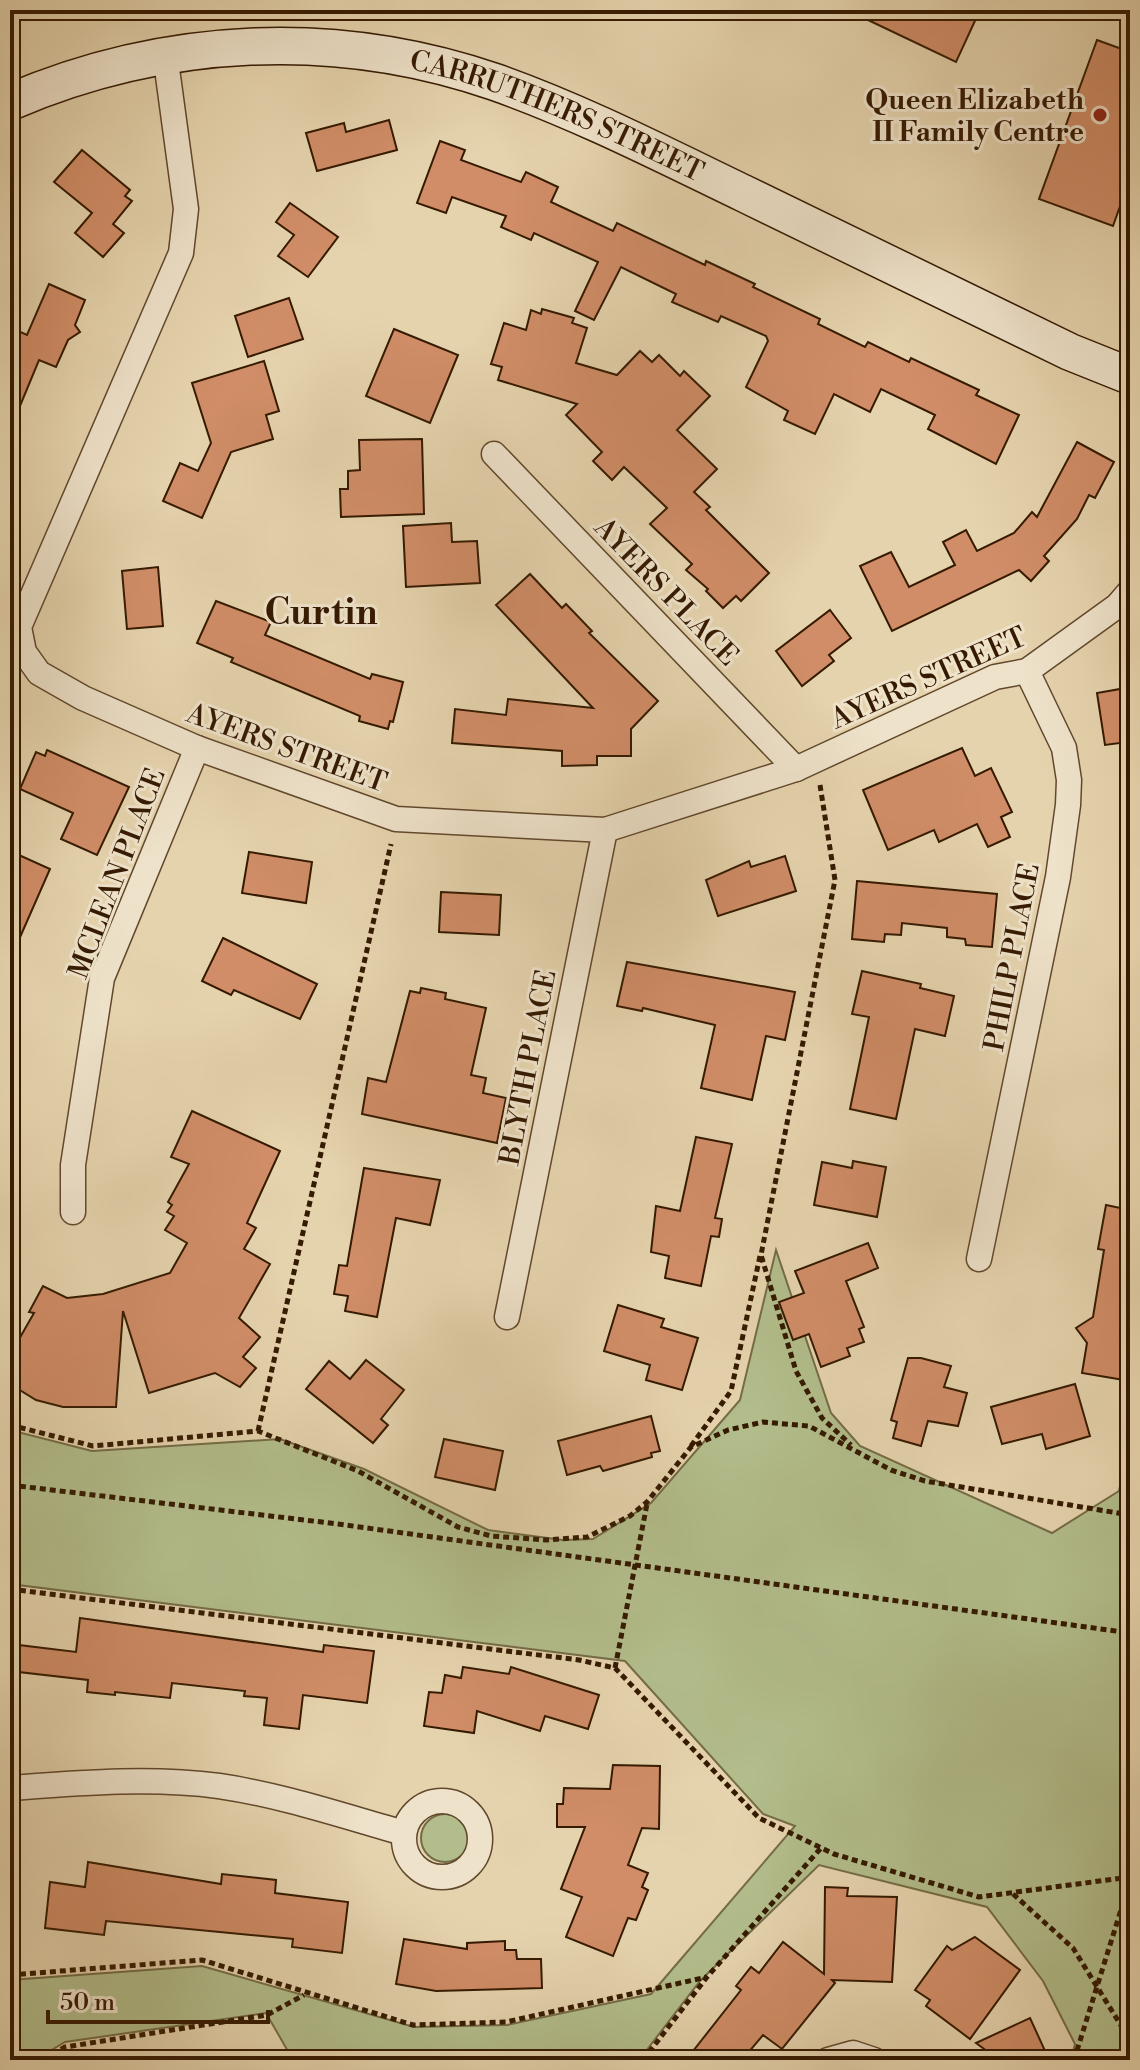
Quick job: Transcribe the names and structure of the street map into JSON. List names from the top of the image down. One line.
{"streets":{"main road":["CARRUTHERS STREET"],"street":["AYERS PLACE","AYERS STREET","MCLEAN PLACE","PHILP PLACE","BLYTH PLACE"]},"crossings":[["CARRUTHERS STREET","AYERS STREET"],["AYERS PLACE","AYERS STREET"],["AYERS STREET","MCLEAN PLACE"],["AYERS STREET","PHILP PLACE"],["AYERS STREET","BLYTH PLACE"]],"districts":["Curtin"],"places":["Queen Elizabeth II Family Centre"],"scale_bar":"50 m"}
